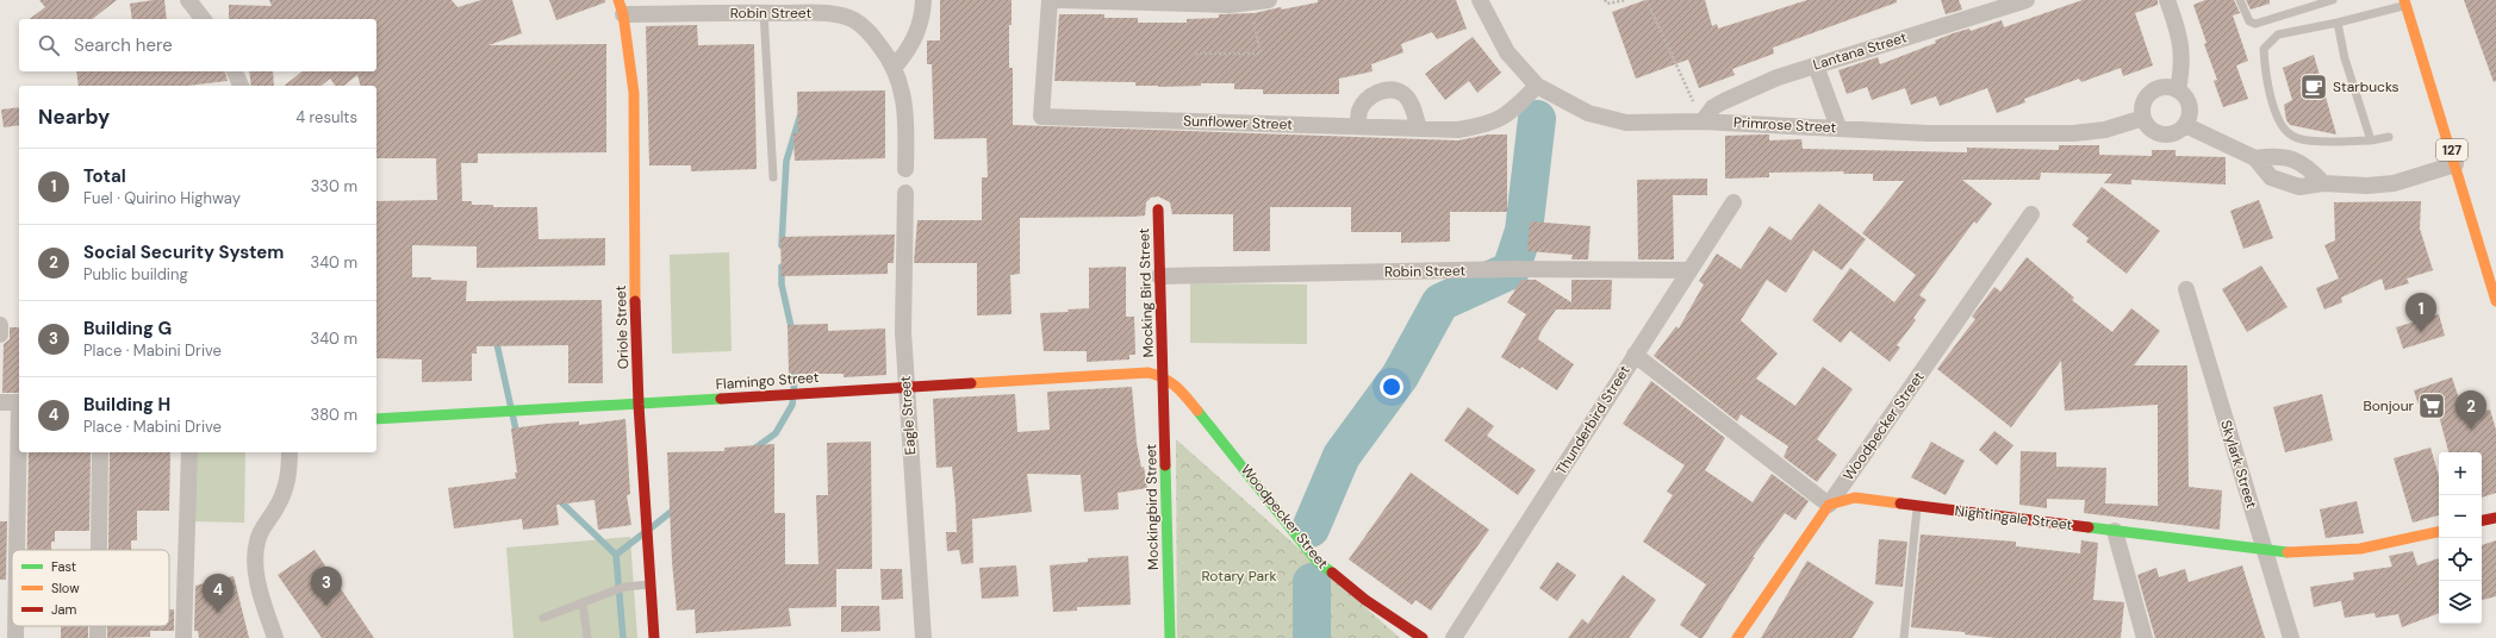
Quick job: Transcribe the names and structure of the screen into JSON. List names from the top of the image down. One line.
{"streets":{"street":["Robin Street","Lantana Street","Sunflower Street","Primrose Street","127","Mocking Bird Street","Oriole Street","Flamingo Street","Eagle Street","Thunderbird Street","Woodpecker Street","Skylark Street","Mockingbird Street","Nightingale Street"]},"crossings":[["Robin Street","Mocking Bird Street"],["Robin Street","Oriole Street"],["Robin Street","Thunderbird Street"],["Lantana Street","Primrose Street"],["Sunflower Street","Primrose Street"],["Mocking Bird Street","Flamingo Street"],["Mocking Bird Street","Woodpecker Street"],["Mocking Bird Street","Mockingbird Street"],["Oriole Street","Flamingo Street"],["Flamingo Street","Eagle Street"],["Flamingo Street","Woodpecker Street"],["Flamingo Street","Mockingbird Street"],["Woodpecker Street","Mockingbird Street"],["Woodpecker Street","Nightingale Street"],["Skylark Street","Nightingale Street"]],"parks":["Rotary Park"],"places":{"cafe":["Starbucks"],"supermarket":["Bonjour"]},"legend":["Fast","Slow","Jam"],"page":{"search":"Search here","heading":["Nearby","4 results"],"list":[{"mark":"1","name":"Total","note":"Fuel · Quirino Highway","value":"330 m"},{"mark":"2","name":"Social Security System","note":"Public building","value":"340 m"},{"mark":"3","name":"Building G","note":"Place · Mabini Drive","value":"340 m"},{"mark":"4","name":"Building H","note":"Place · Mabini Drive","value":"380 m"}],"pins":["1","2","3","4"],"map_buttons":["+","−"]}}
